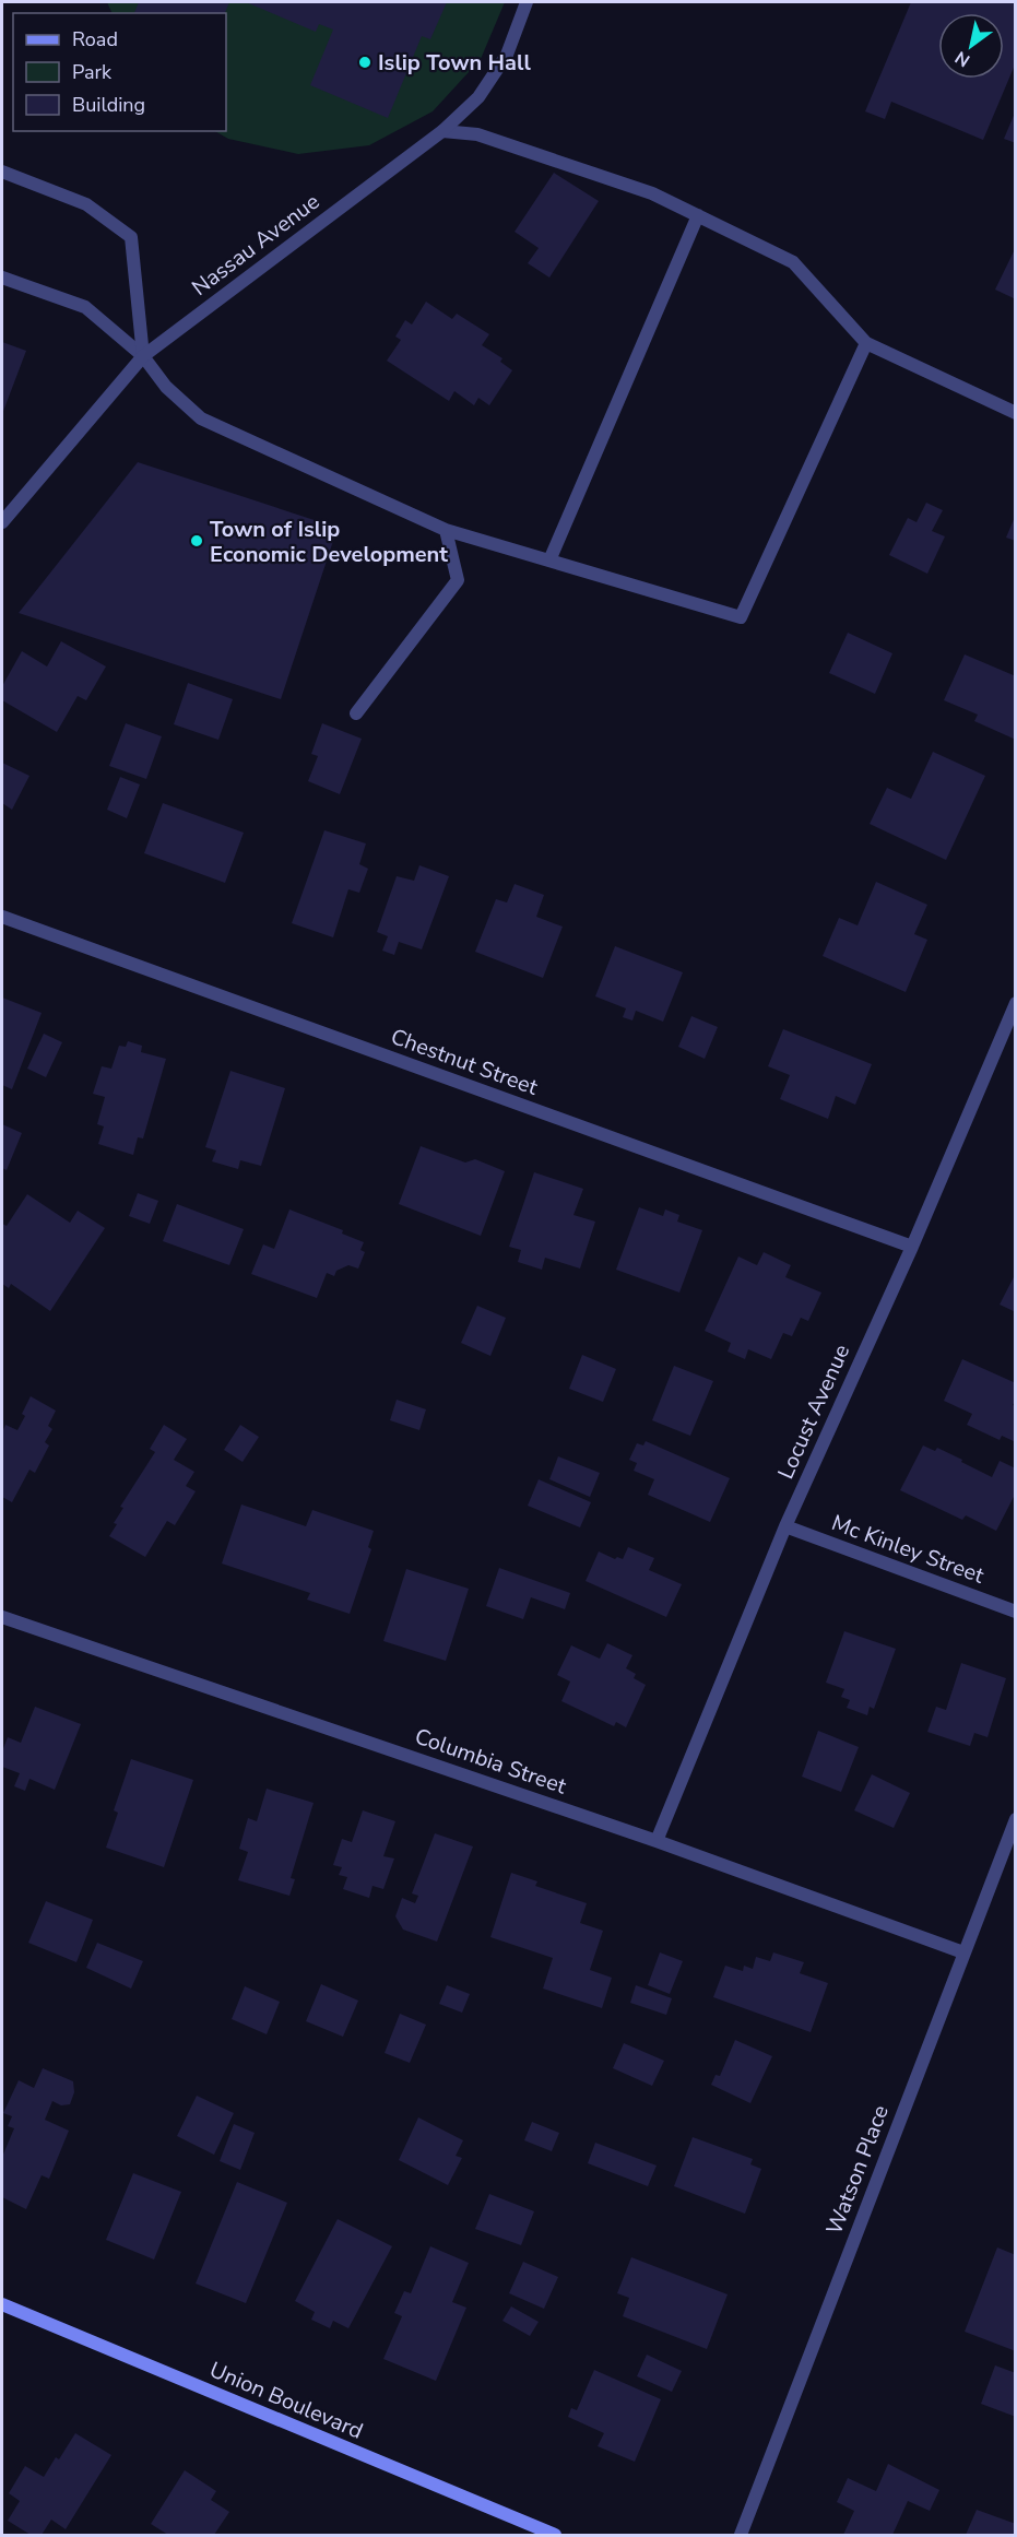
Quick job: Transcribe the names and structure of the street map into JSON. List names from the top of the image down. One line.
{"streets":{"main road":["Union Boulevard"],"street":["Nassau Avenue","Chestnut Street","Locust Avenue","Mc Kinley Street","Columbia Street","Watson Place"]},"crossings":[["Chestnut Street","Locust Avenue"],["Locust Avenue","Mc Kinley Street"],["Locust Avenue","Columbia Street"],["Columbia Street","Watson Place"]],"places":["Islip Town Hall","Town of Islip Economic Development"],"legend":["Road","Park","Building"],"north":"bottom left"}
